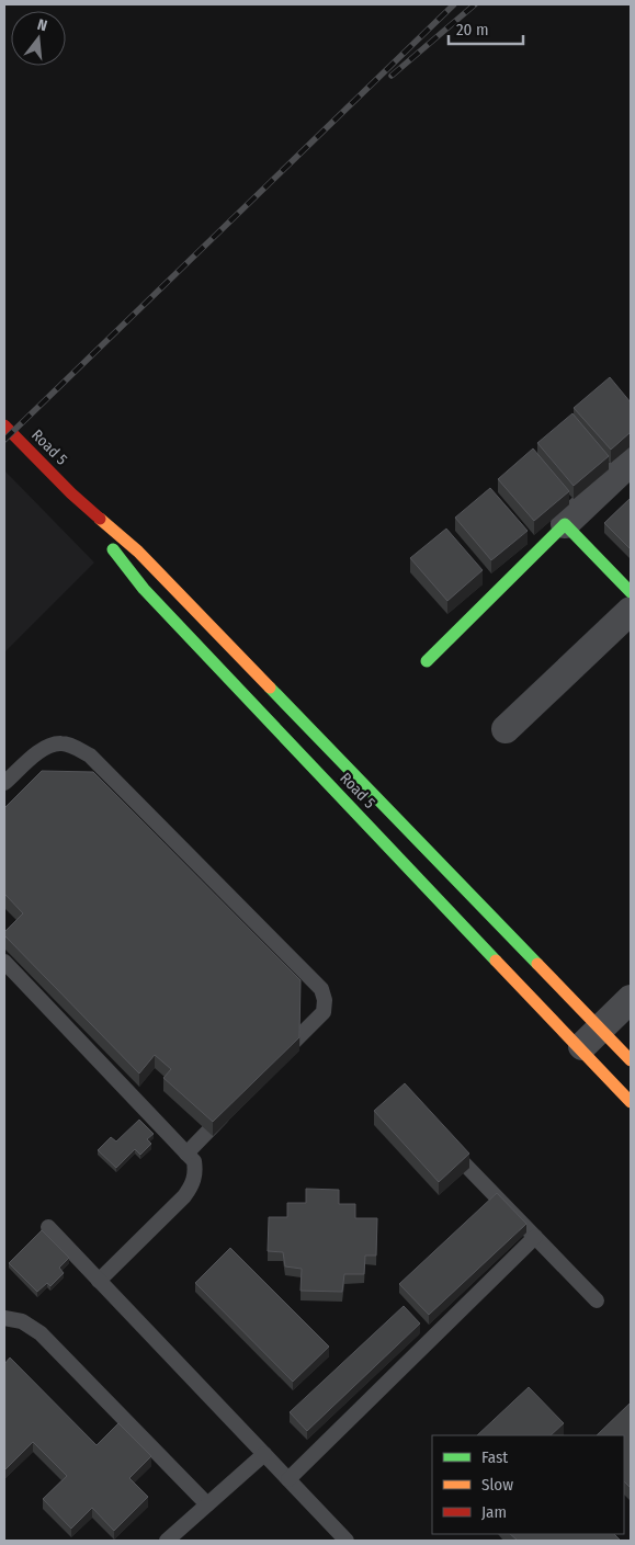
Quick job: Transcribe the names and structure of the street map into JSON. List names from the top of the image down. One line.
{"streets":{"street":["Road 5"]},"legend":["Fast","Slow","Jam"],"scale_bar":"20 m","north":"top"}
